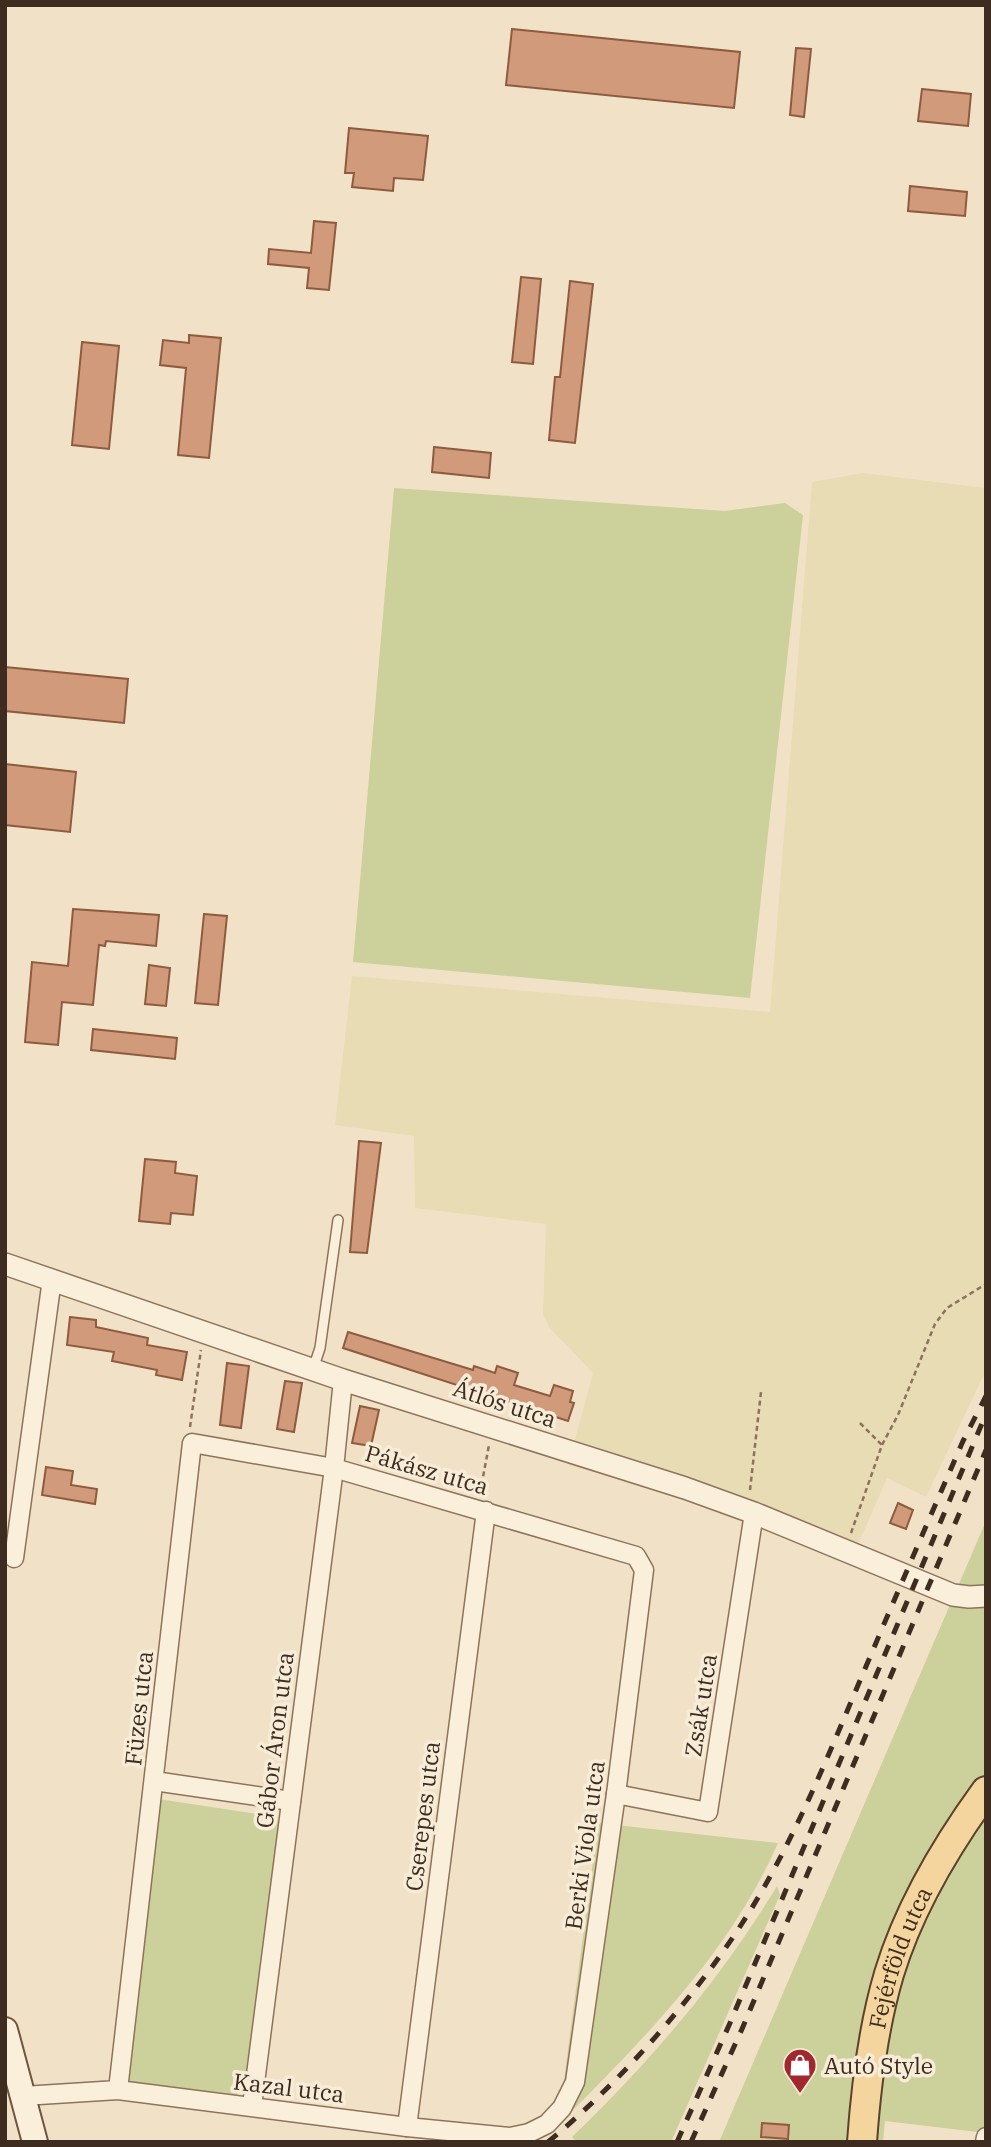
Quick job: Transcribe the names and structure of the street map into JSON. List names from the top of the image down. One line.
{"streets":{"main road":["Fejérföld utca"],"street":["Átlós utca","Pákász utca","Zsák utca","Füzes utca","Gábor Áron utca","Cserepes utca","Berki Viola utca","Kazal utca"]},"crossings":[["Átlós utca","Zsák utca"],["Átlós utca","Gábor Áron utca"],["Pákász utca","Füzes utca"],["Pákász utca","Gábor Áron utca"],["Pákász utca","Cserepes utca"],["Pákász utca","Berki Viola utca"],["Zsák utca","Berki Viola utca"],["Füzes utca","Kazal utca"],["Gábor Áron utca","Kazal utca"],["Cserepes utca","Kazal utca"],["Berki Viola utca","Kazal utca"]],"places":{"shop":["Autó Style"]}}
